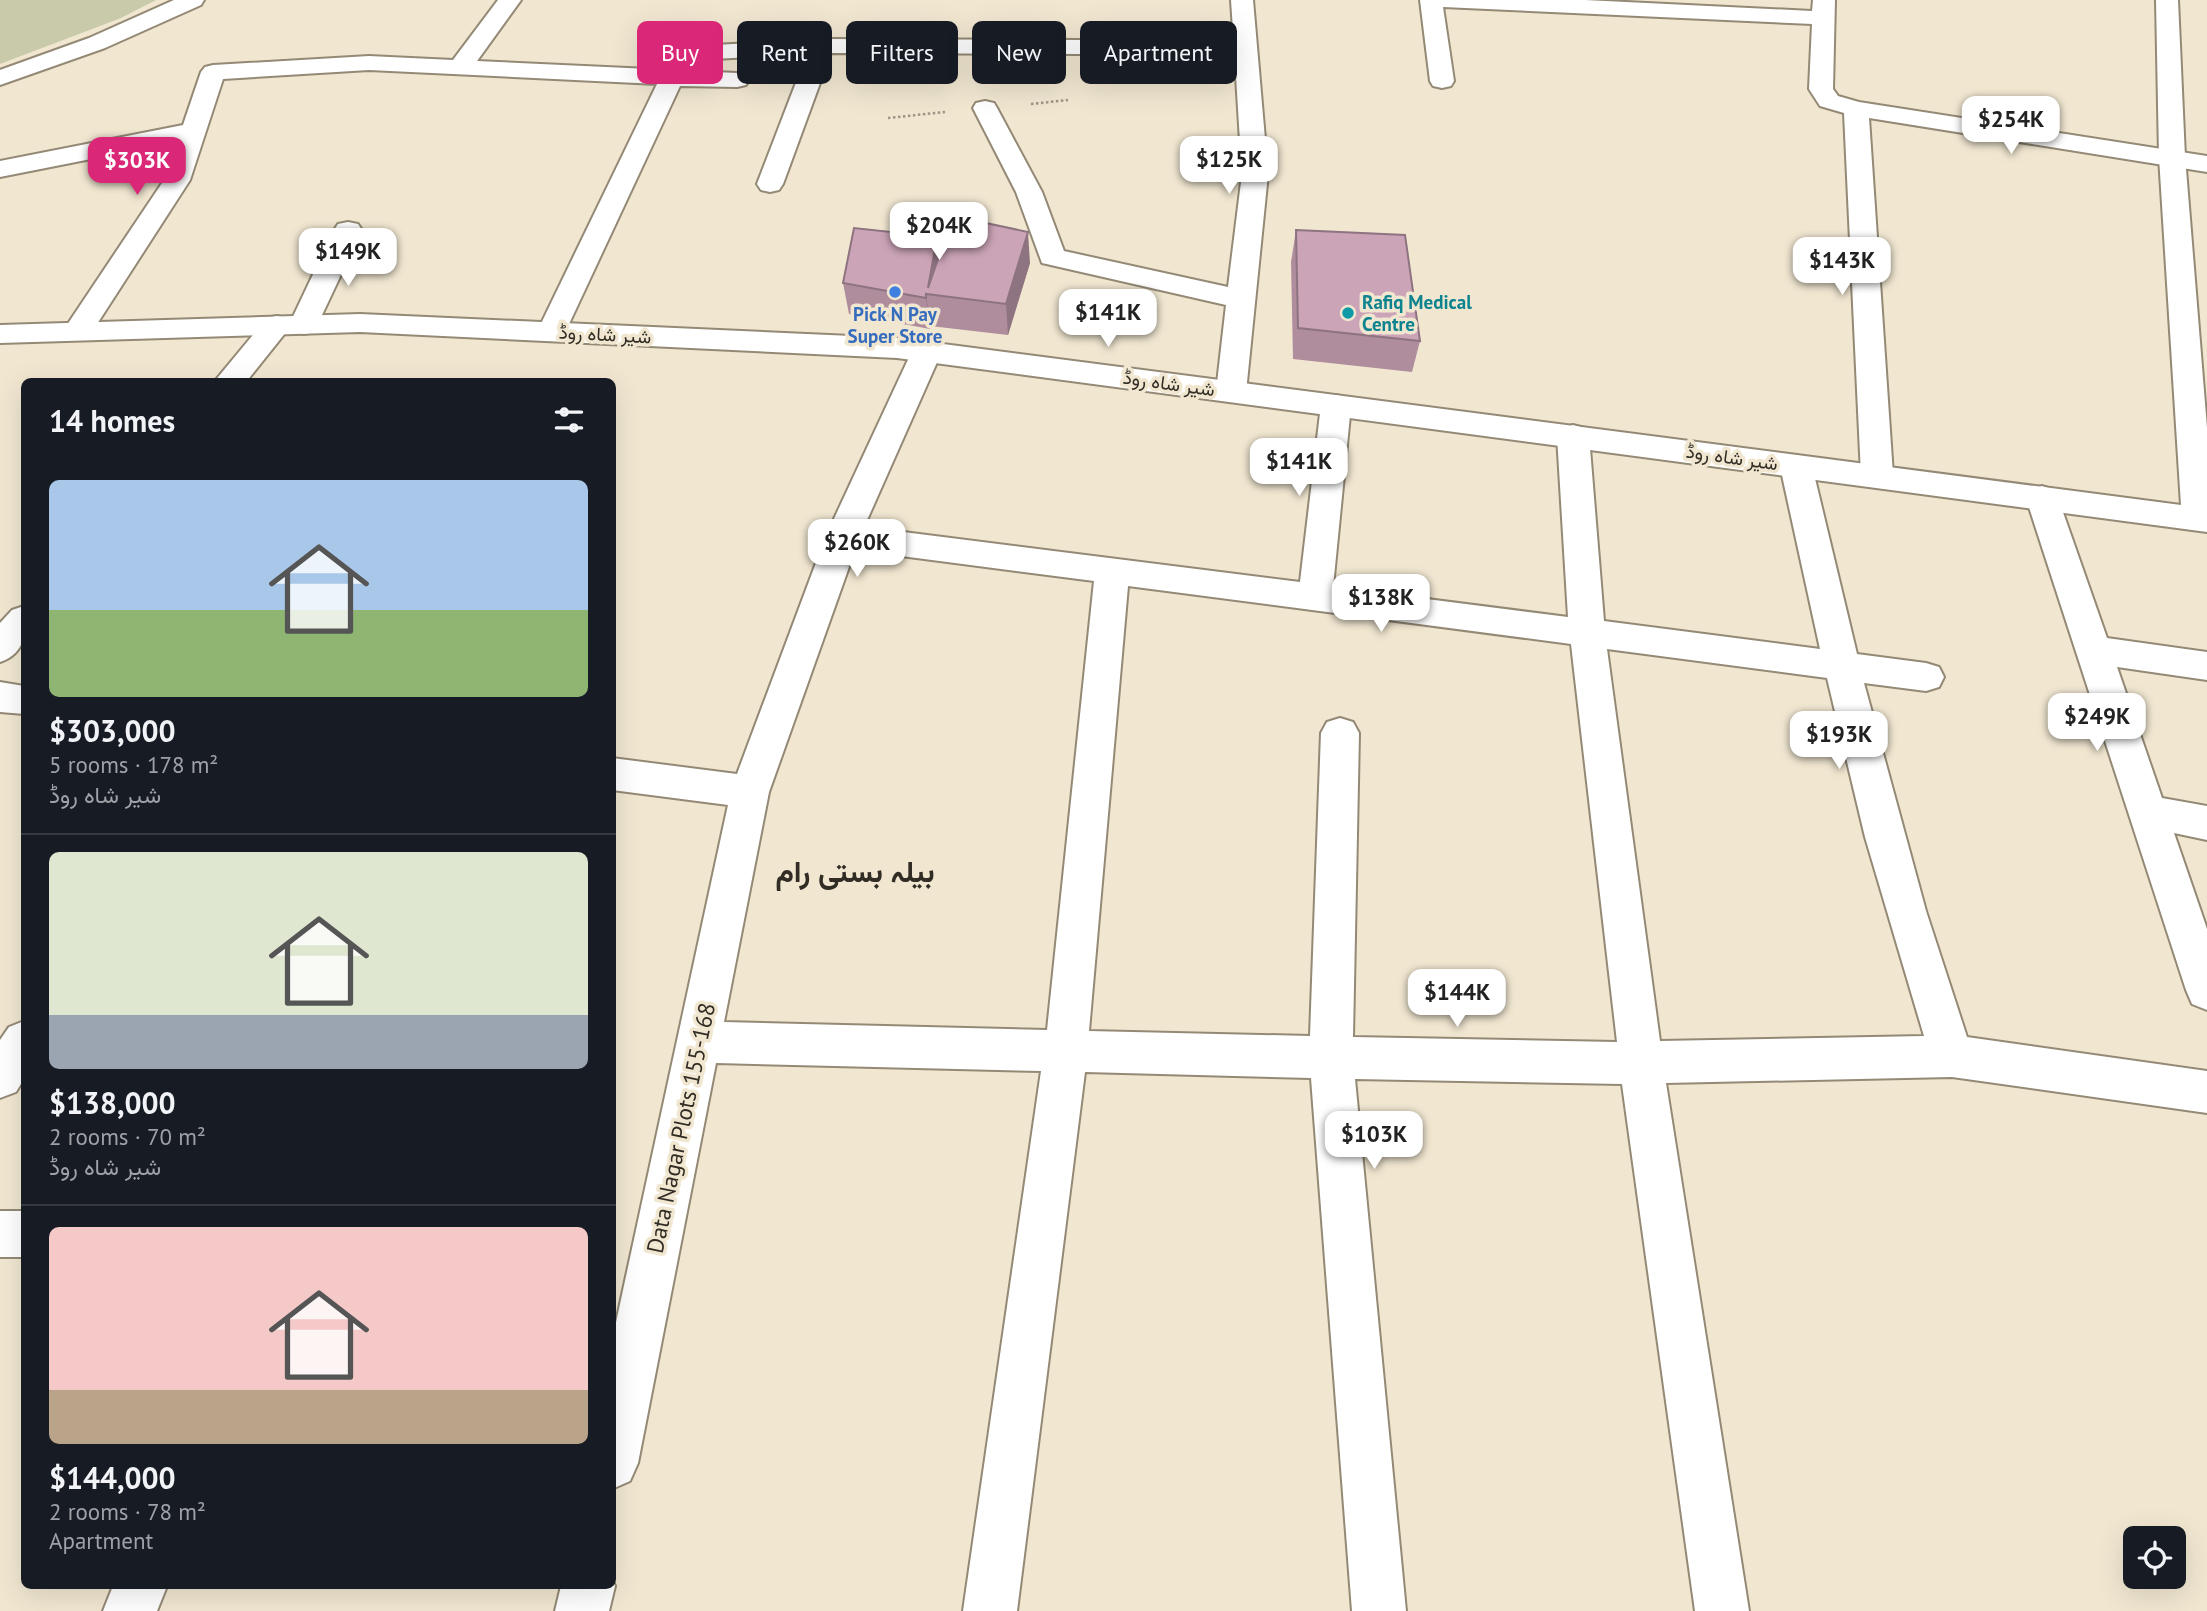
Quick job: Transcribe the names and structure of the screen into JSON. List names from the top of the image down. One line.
{"streets":{"street":["شیر شاہ روڈ","Data Nagar Plots 155-168"]},"crossings":[["شیر شاہ روڈ","Data Nagar Plots 155-168"]],"districts":["بیلہ بستی رام"],"places":["Pick N Pay Super Store","Rafiq Medical Centre"],"page":{"chip":["Buy","Rent","Filters","New","Apartment"],"price":["$254K","$125K","$303K","$204K","$149K","$143K","$141K","$141K","$260K","$138K","$249K","$193K","$144K","$103K"],"heading":"14 homes","list":[{"name":"$303,000","note":"5 rooms · 178 m² · شیر شاہ روڈ"},{"name":"$138,000","note":"2 rooms · 70 m² · شیر شاہ روڈ"},{"name":"$144,000","note":"2 rooms · 78 m² · Apartment"}]}}
